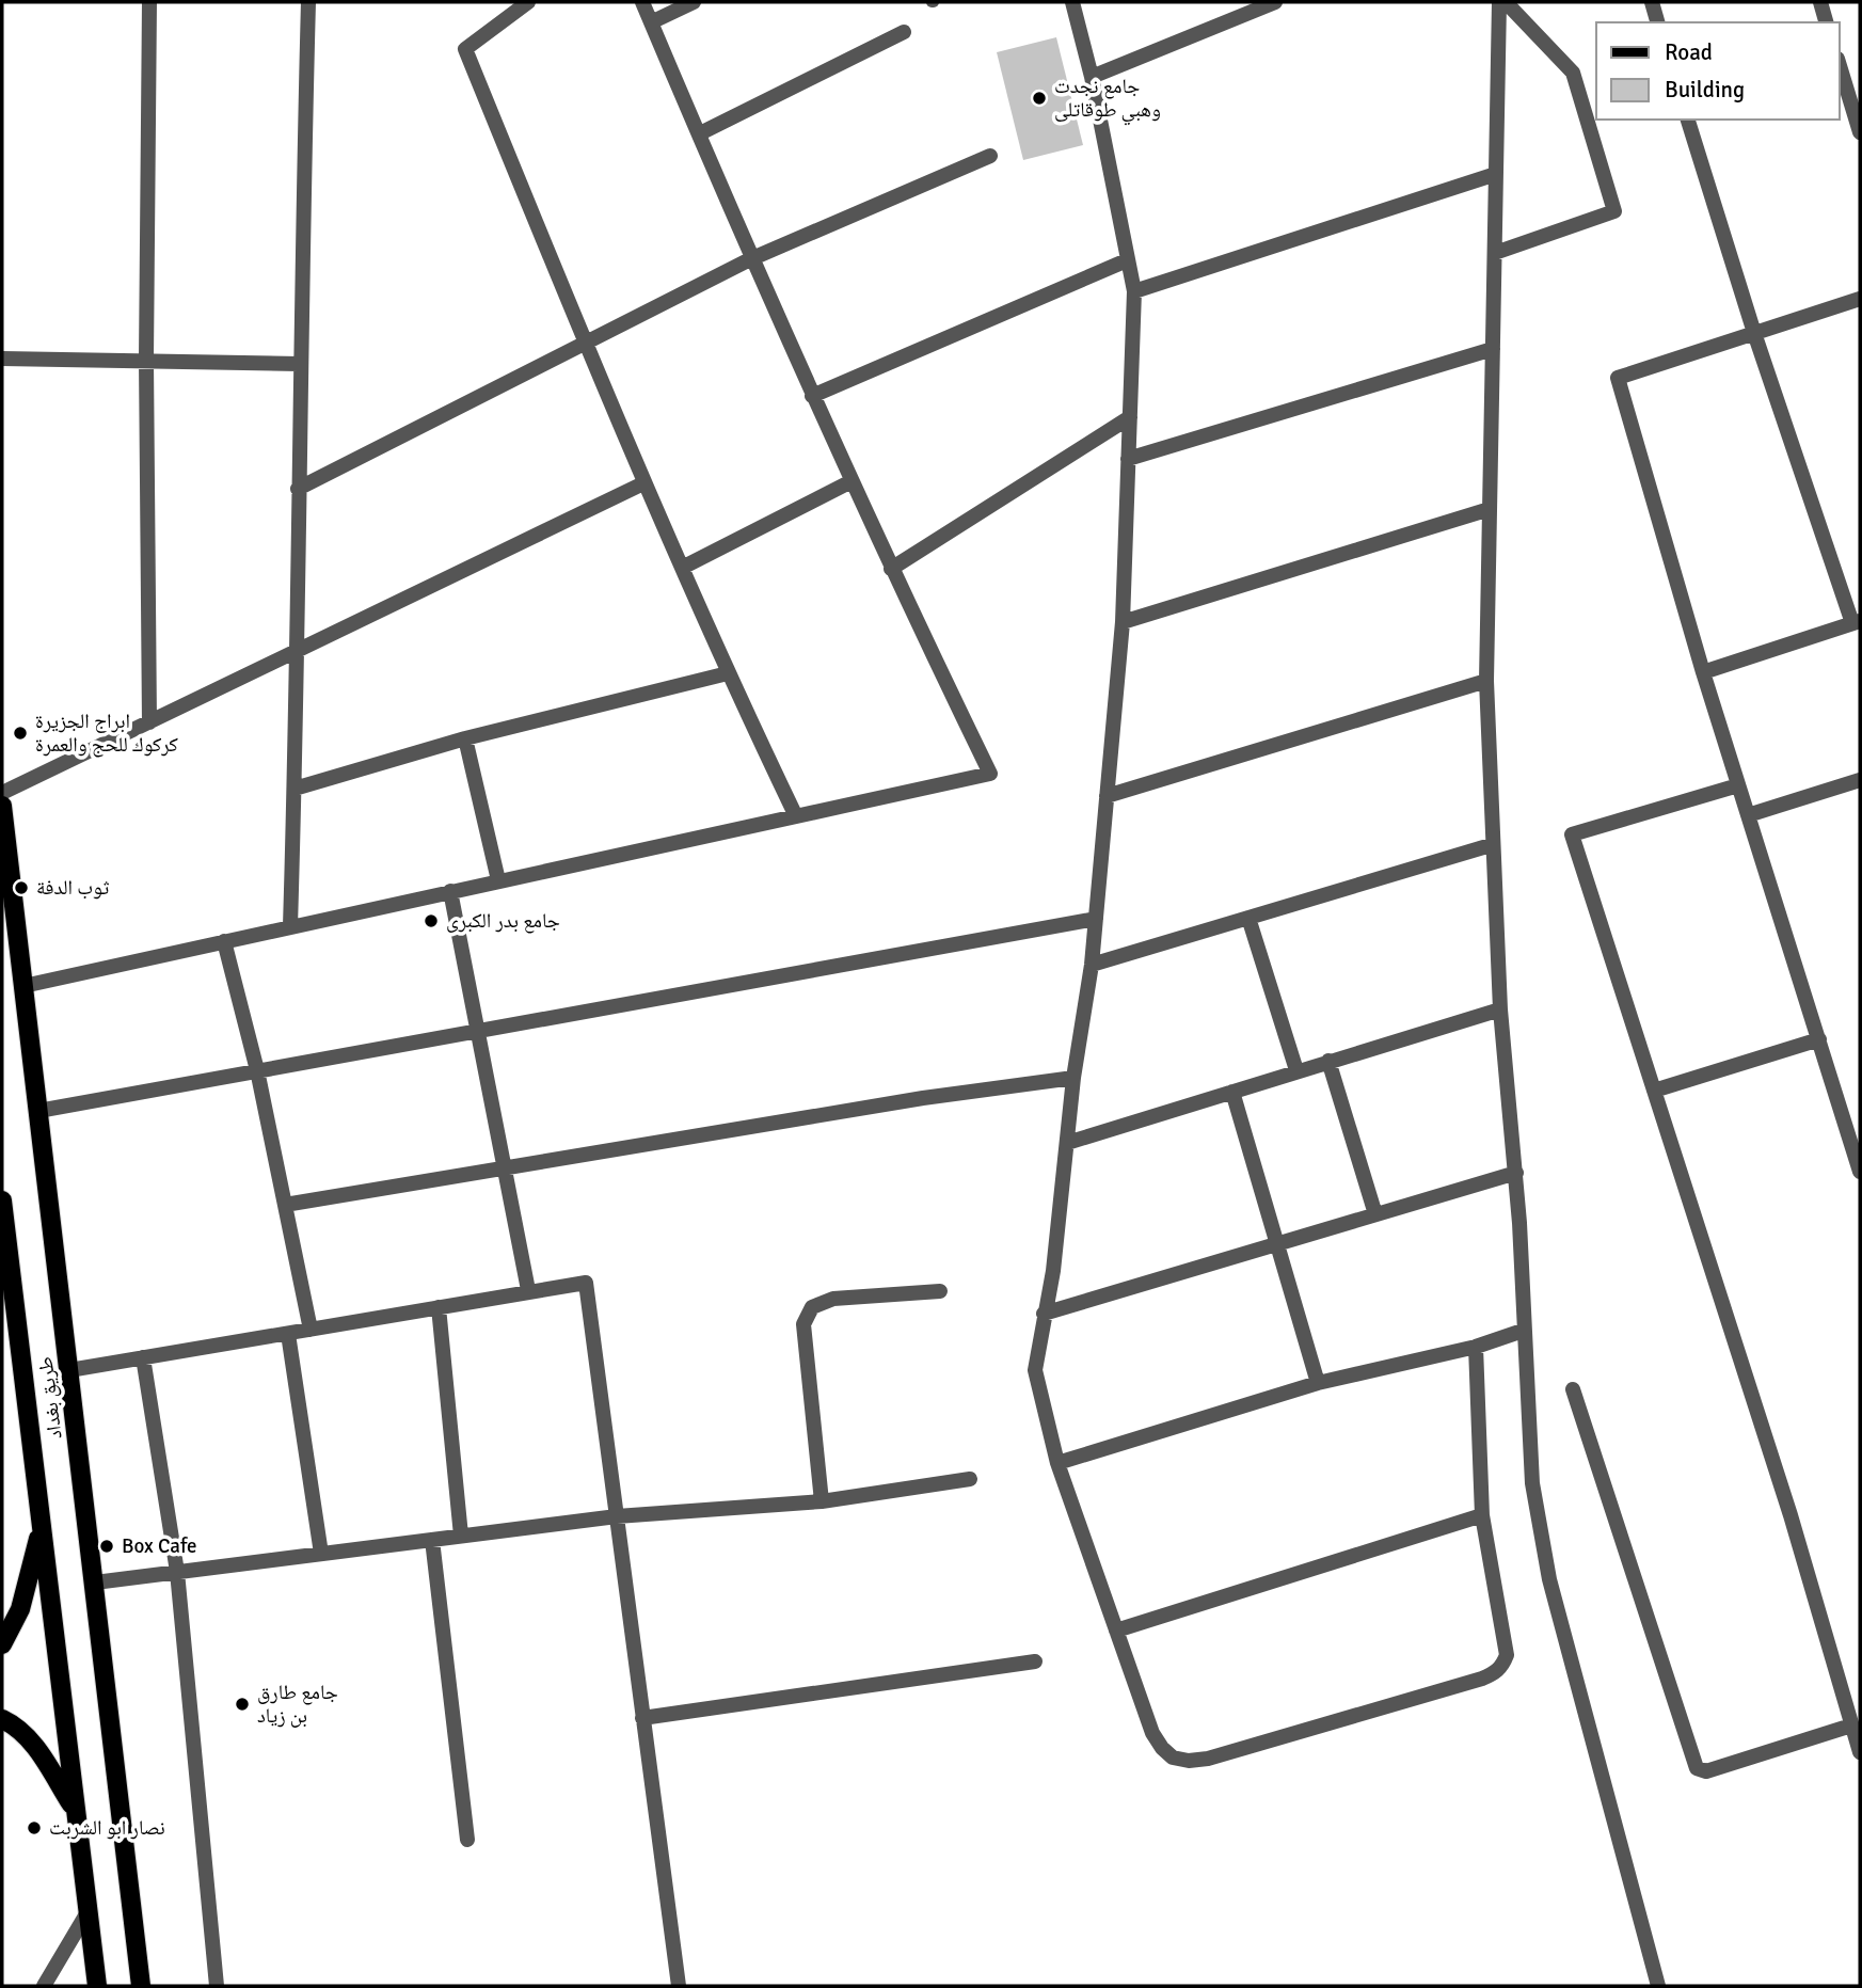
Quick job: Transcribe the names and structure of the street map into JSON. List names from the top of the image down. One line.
{"streets":{"main road":["طريق بغداد"]},"places":["جامع نجدت وهبي طوقاتلى","ابراج الجزيرة كركوك للحج والعمرة","ثوب الدفة","جامع بدر الكبرى","Box Cafe","جامع طارق بن زياد","نصار ابو الشربت"],"legend":["Road","Building"]}
